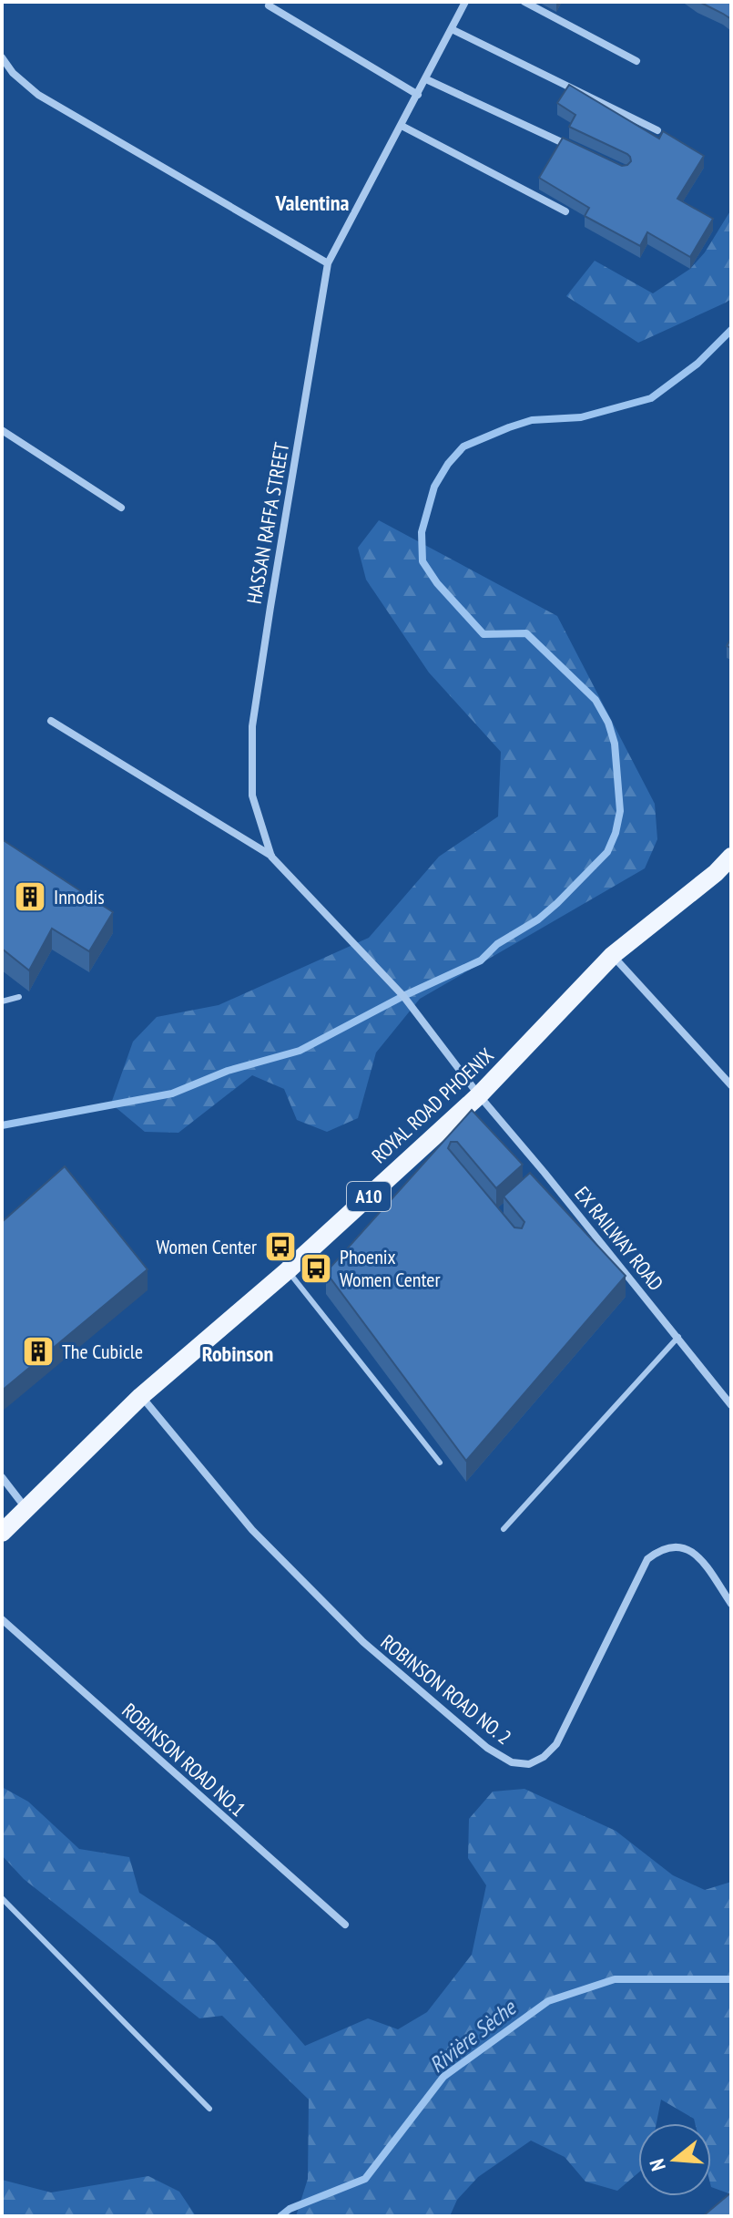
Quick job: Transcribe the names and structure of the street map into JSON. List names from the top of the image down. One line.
{"streets":{"main road":["ROYAL ROAD PHOENIX","A10"],"street":["HASSAN RAFFA STREET","EX RAILWAY ROAD","ROBINSON ROAD NO. 2","ROBINSON ROAD NO.1"]},"crossings":[["HASSAN RAFFA STREET","ROYAL ROAD PHOENIX"],["HASSAN RAFFA STREET","EX RAILWAY ROAD"],["ROYAL ROAD PHOENIX","EX RAILWAY ROAD"],["ROYAL ROAD PHOENIX","ROBINSON ROAD NO. 2"]],"districts":["Valentina","Robinson"],"water":["Rivière Sèche"],"places":{"building":["Innodis","The Cubicle"],"bus stop":["Women Center","Phoenix Women Center"]},"north":"left"}
